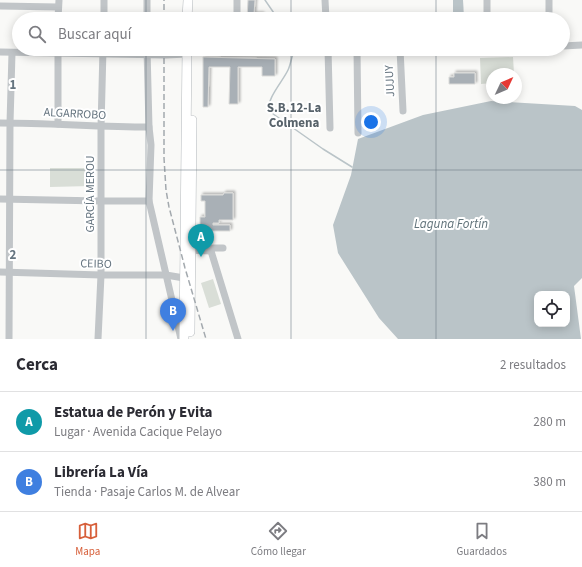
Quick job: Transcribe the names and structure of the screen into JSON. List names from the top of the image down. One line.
{"streets":{"street":["JUJUY","ALGARROBO","GARCÍA MEROU","CEIBO"]},"crossings":[["ALGARROBO","GARCÍA MEROU"],["GARCÍA MEROU","CEIBO"]],"districts":["S.B.12-La Colmena"],"water":["Laguna Fortín"],"north":"top right","page":{"search":"Buscar aquí","pins":["A","B"],"heading":["Cerca","2 resultados"],"list":[{"mark":"A","name":"Estatua de Perón y Evita","note":"Lugar · Avenida Cacique Pelayo","value":"280 m"},{"mark":"B","name":"Librería La Vía","note":"Tienda · Pasaje Carlos M. de Alvear","value":"380 m"}],"nav":["Mapa","Cómo llegar","Guardados"]},"grid":{"rows":["1","2"]}}
